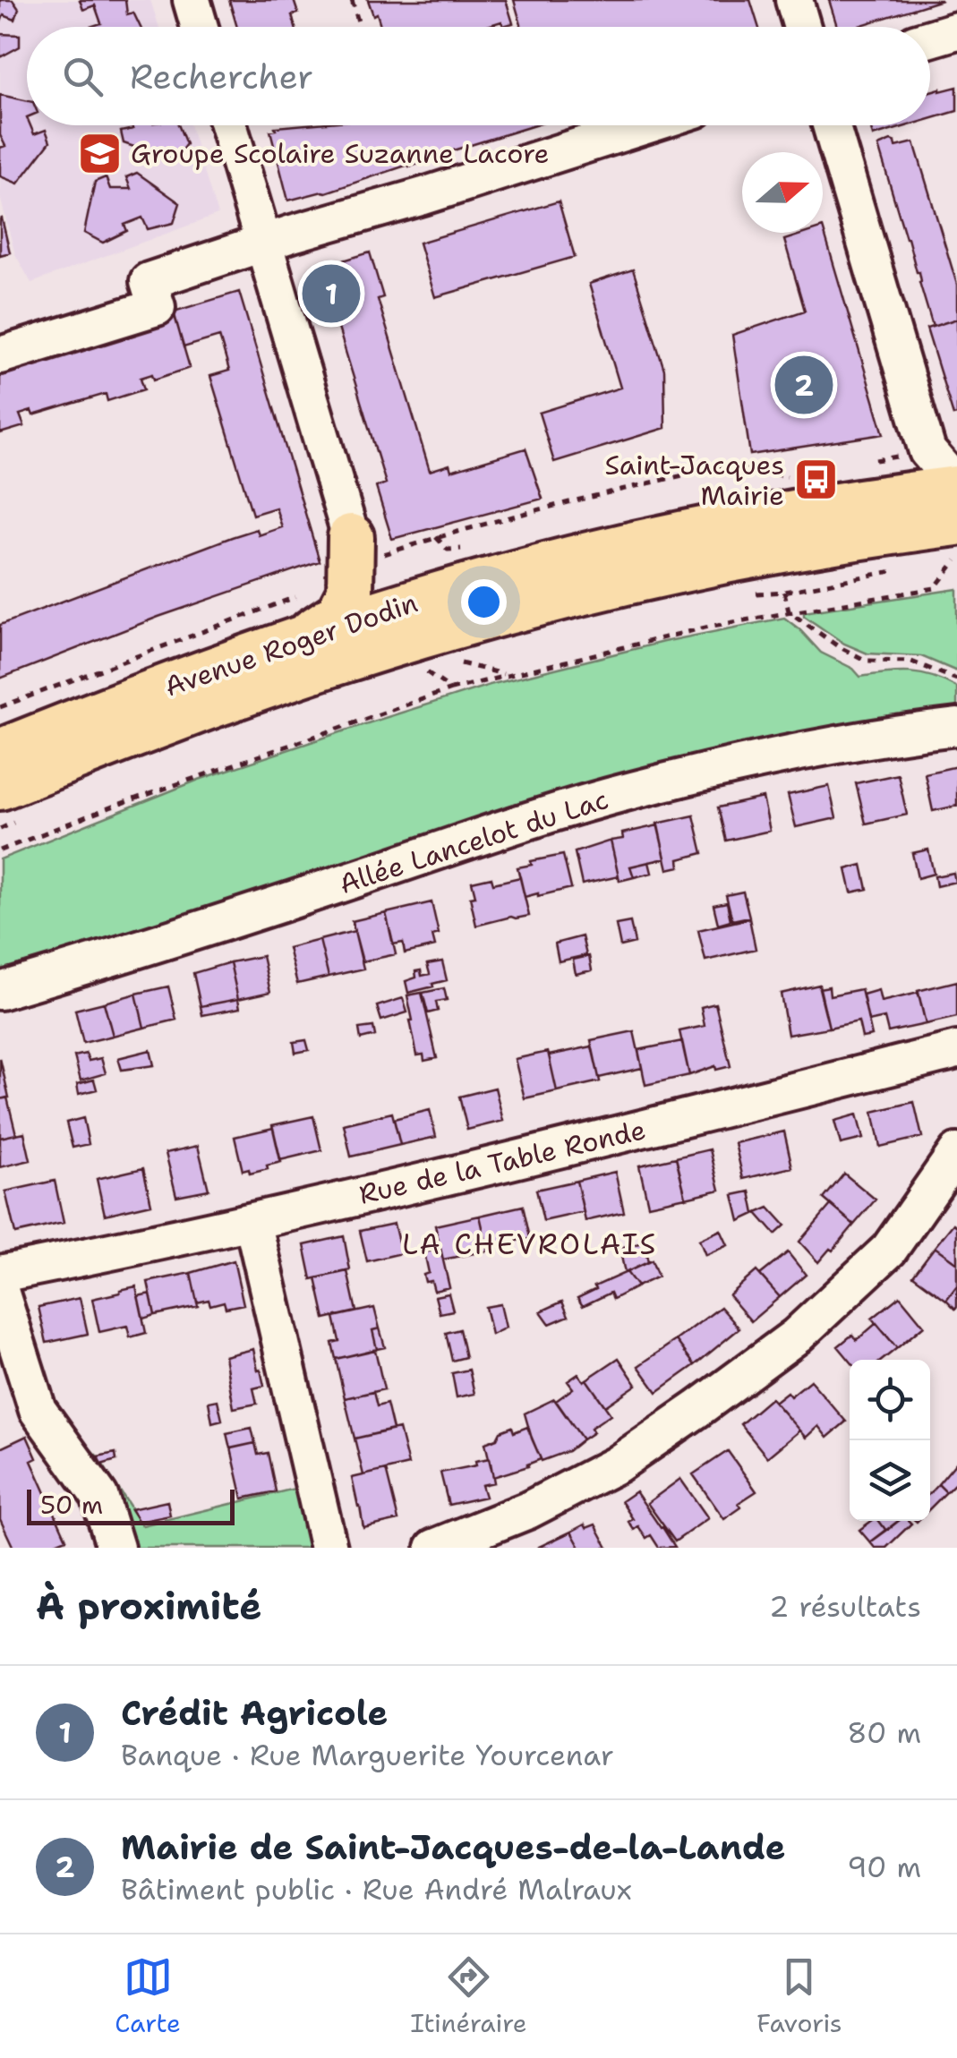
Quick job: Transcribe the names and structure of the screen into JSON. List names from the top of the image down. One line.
{"streets":{"main road":["Avenue Roger Dodin"],"street":["Allée Lancelot du Lac","Rue de la Table Ronde"]},"districts":["LA CHEVROLAIS"],"places":{"school or university":["Groupe Scolaire Suzanne Lacore"],"bus stop":["Saint-Jacques Mairie"]},"scale_bar":"50 m","north":"right","page":{"search":"Rechercher","pins":["1","2"],"scale":"50 m","heading":["À proximité","2 résultats"],"list":[{"mark":"1","name":"Crédit Agricole","note":"Banque · Rue Marguerite Yourcenar","value":"80 m"},{"mark":"2","name":"Mairie de Saint-Jacques-de-la-Lande","note":"Bâtiment public · Rue André Malraux","value":"90 m"}],"nav":["Carte","Itinéraire","Favoris"]}}
